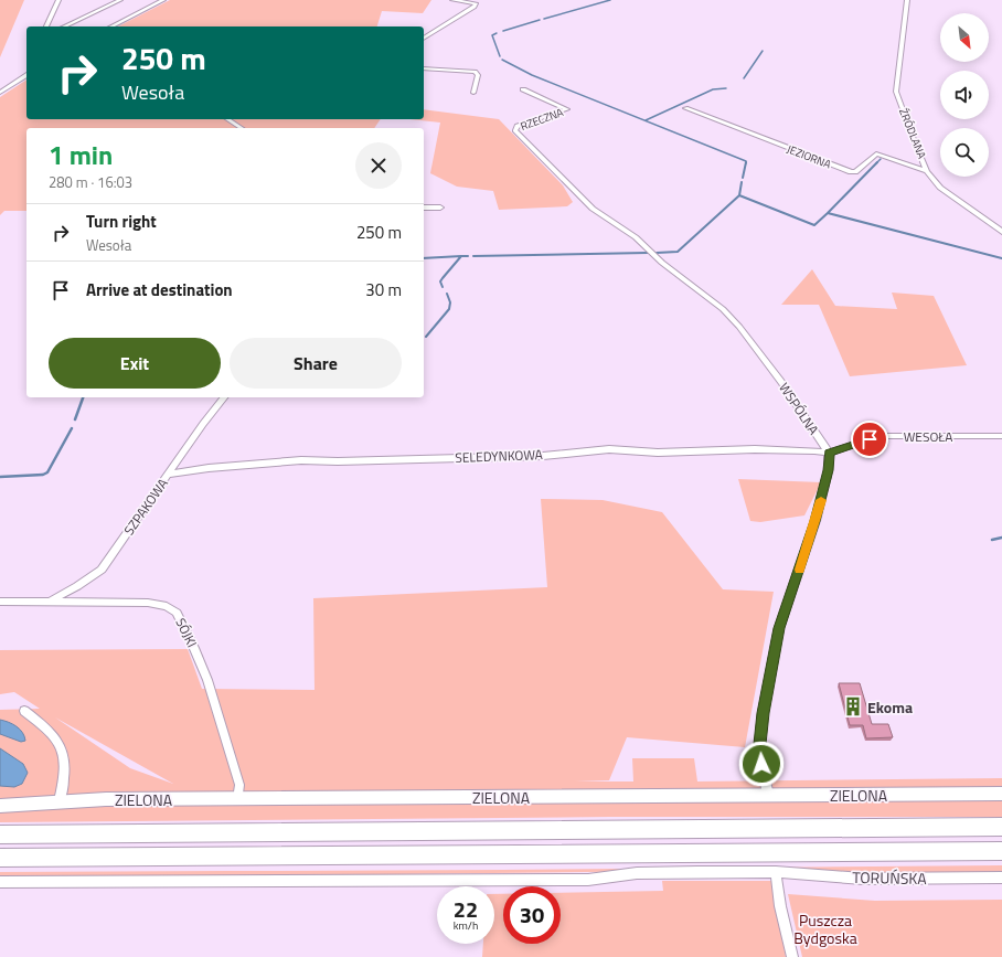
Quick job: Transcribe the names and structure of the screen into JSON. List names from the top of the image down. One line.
{"streets":{"street":["RZECZNA","ŹRÓDLANA","JEZIORNA","WSPÓLNA","WESOŁA","SELEDYNKOWA","SZPAKOWA","SÓJKI","ZIELONA","TORUŃSKA"]},"crossings":[["RZECZNA","WSPÓLNA"],["ŹRÓDLANA","JEZIORNA"],["WSPÓLNA","WESOŁA"],["WSPÓLNA","SELEDYNKOWA"],["WESOŁA","SELEDYNKOWA"],["SELEDYNKOWA","SZPAKOWA"],["SZPAKOWA","SÓJKI"],["SÓJKI","ZIELONA"]],"parks":["Puszcza Bydgoska"],"places":{"building":["Ekoma"]},"north":"bottom right","page":{"turn":["250 m","Wesoła"],"heading":["1 min","280 m · 16:03"],"list":[{"name":"Turn right","note":"Wesoła","value":"250 m"},{"name":"Arrive at destination","value":"30 m"}],"buttons":["Exit","Share"],"speed":"22 km/h","limit":"30"}}
